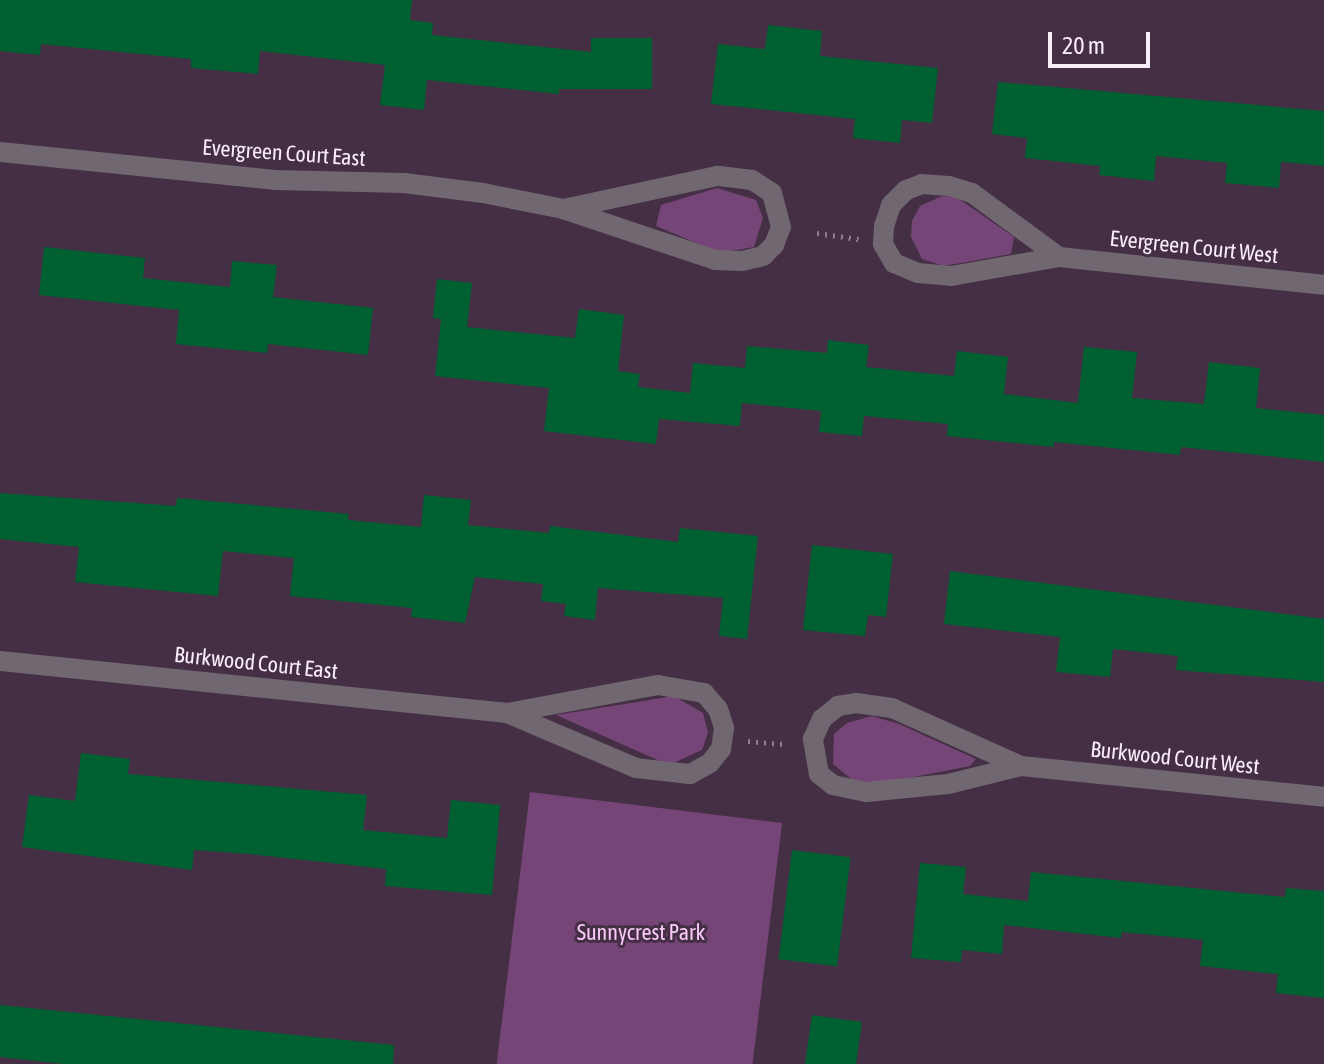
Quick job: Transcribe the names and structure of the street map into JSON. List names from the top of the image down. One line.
{"streets":{"street":["Evergreen Court East","Evergreen Court West","Burkwood Court East","Burkwood Court West"]},"parks":["Sunnycrest Park"],"scale_bar":"20 m"}
